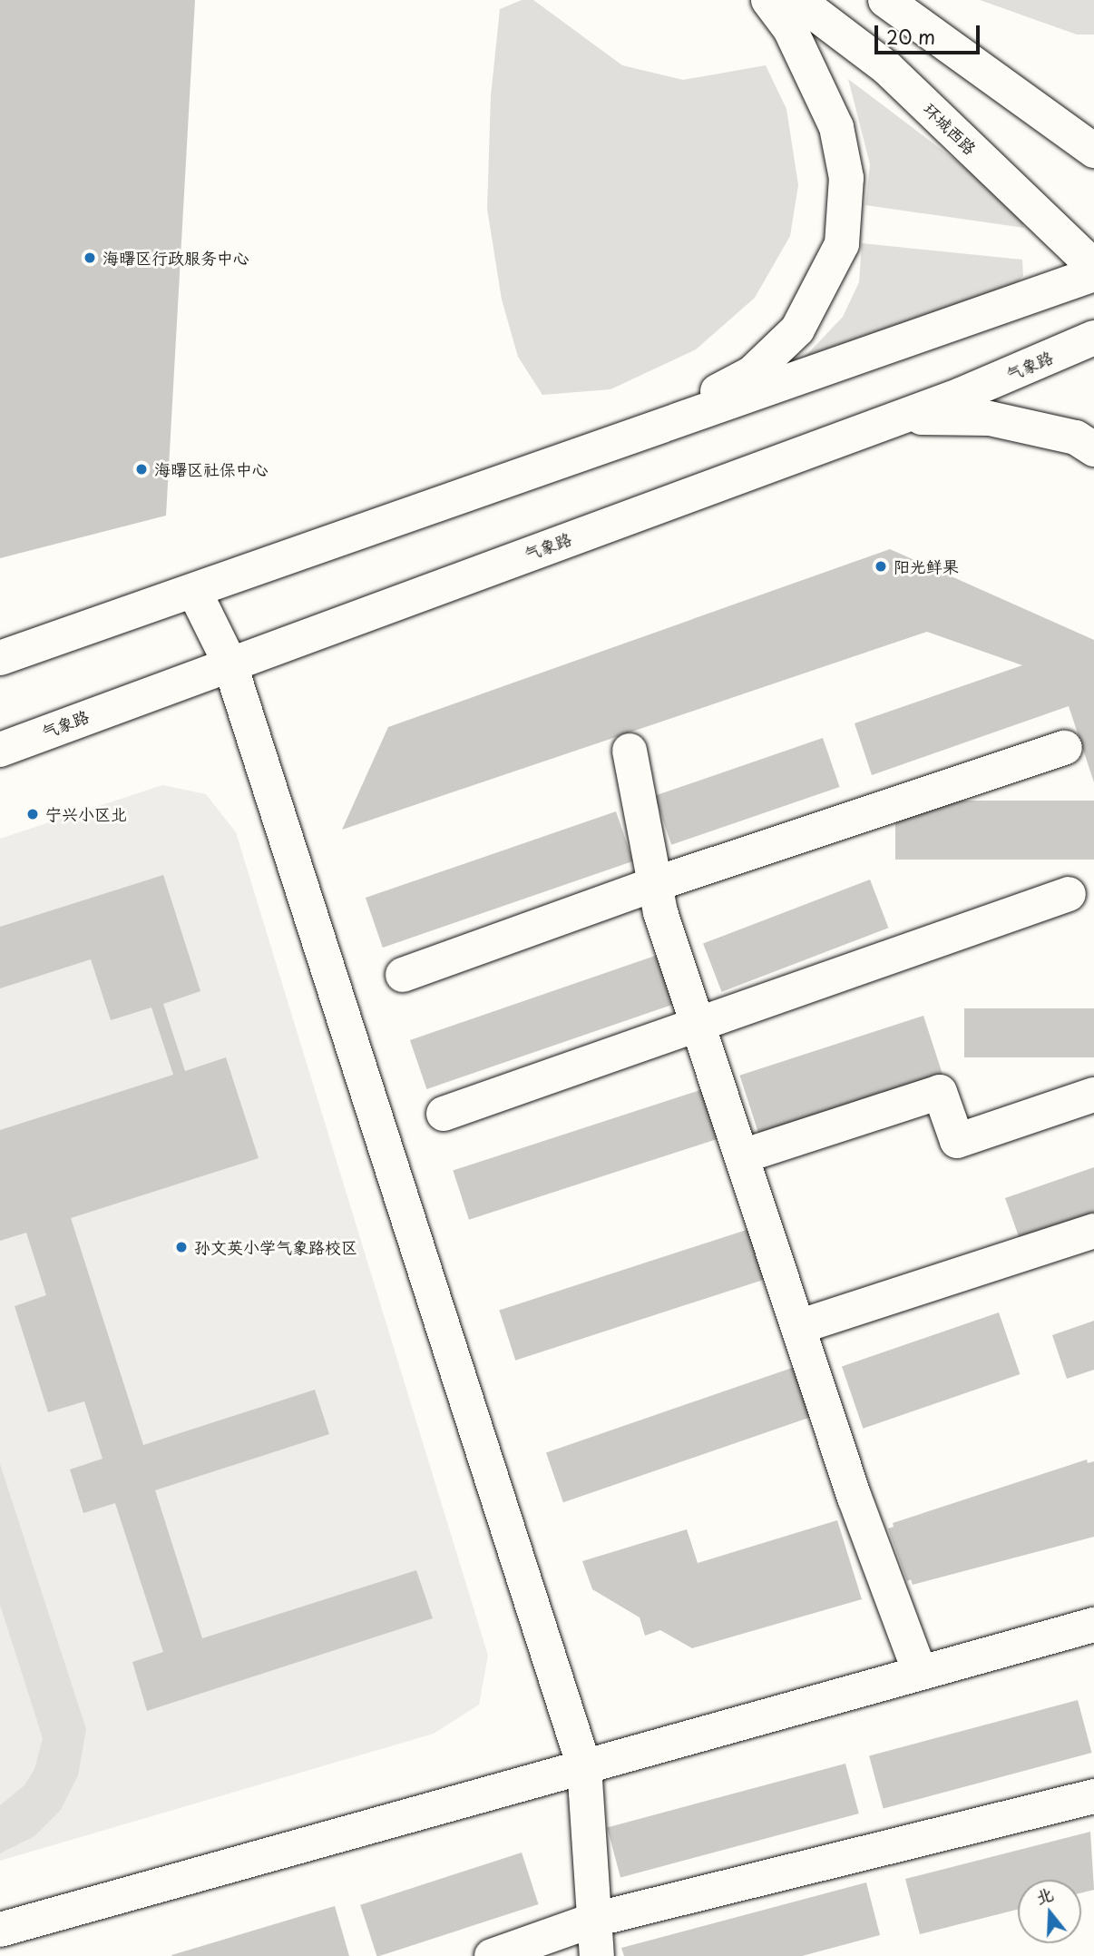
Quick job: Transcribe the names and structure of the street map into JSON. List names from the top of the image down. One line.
{"streets":{"street":["环城西路","气象路"]},"places":["海曙区行政服务中心","海曙区社保中心","阳光鲜果","宁兴小区北","孙文英小学气象路校区"],"scale_bar":"20 m","north":"top"}
